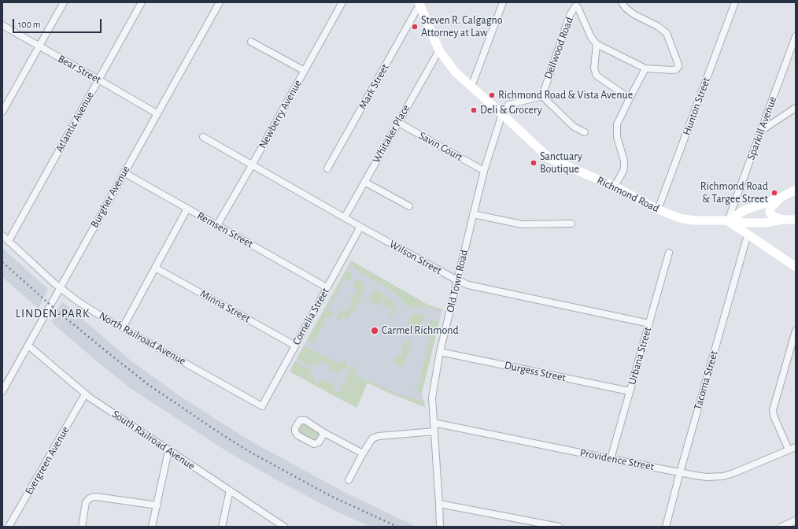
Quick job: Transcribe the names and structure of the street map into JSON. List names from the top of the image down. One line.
{"streets":{"main road":["Richmond Road"],"street":["Dellwood Road","Bear Street","Mark Street","Hunton Street","Newberry Avenue","Atlantic Avenue","Sparkill Avenue","Whitaker Place","Savin Court","Burgher Avenue","Remsen Street","Wilson Street","Old Town Road","Minna Street","Cornelia Street","North Railroad Avenue","Urbana Street","Durgess Street","Tacoma Street","South Railroad Avenue","Providence Street","Evergreen Avenue"]},"crossings":[["Bear Street","Atlantic Avenue"],["Bear Street","Burgher Avenue"],["Mark Street","Richmond Road"],["Hunton Street","Richmond Road"],["Newberry Avenue","Remsen Street"],["Newberry Avenue","Wilson Street"],["Atlantic Avenue","North Railroad Avenue"],["Sparkill Avenue","Richmond Road"],["Whitaker Place","Savin Court"],["Whitaker Place","Richmond Road"],["Whitaker Place","Wilson Street"],["Savin Court","Old Town Road"],["Richmond Road","Old Town Road"],["Burgher Avenue","Remsen Street"],["Burgher Avenue","North Railroad Avenue"],["Burgher Avenue","South Railroad Avenue"],["Remsen Street","Cornelia Street"],["Wilson Street","Old Town Road"],["Wilson Street","Cornelia Street"],["Wilson Street","Urbana Street"],["Old Town Road","Durgess Street"],["Old Town Road","Providence Street"],["Minna Street","Cornelia Street"],["Cornelia Street","North Railroad Avenue"],["Urbana Street","Durgess Street"],["Urbana Street","Providence Street"],["Tacoma Street","Providence Street"],["South Railroad Avenue","Evergreen Avenue"]],"districts":["LINDEN-PARK"],"places":["Steven R. Calgagno Attorney at Law","Richmond Road & Vista Avenue","Deli & Grocery","Sanctuary Boutique","Richmond Road & Targee Street","Carmel Richmond"],"scale_bar":"100 m"}
